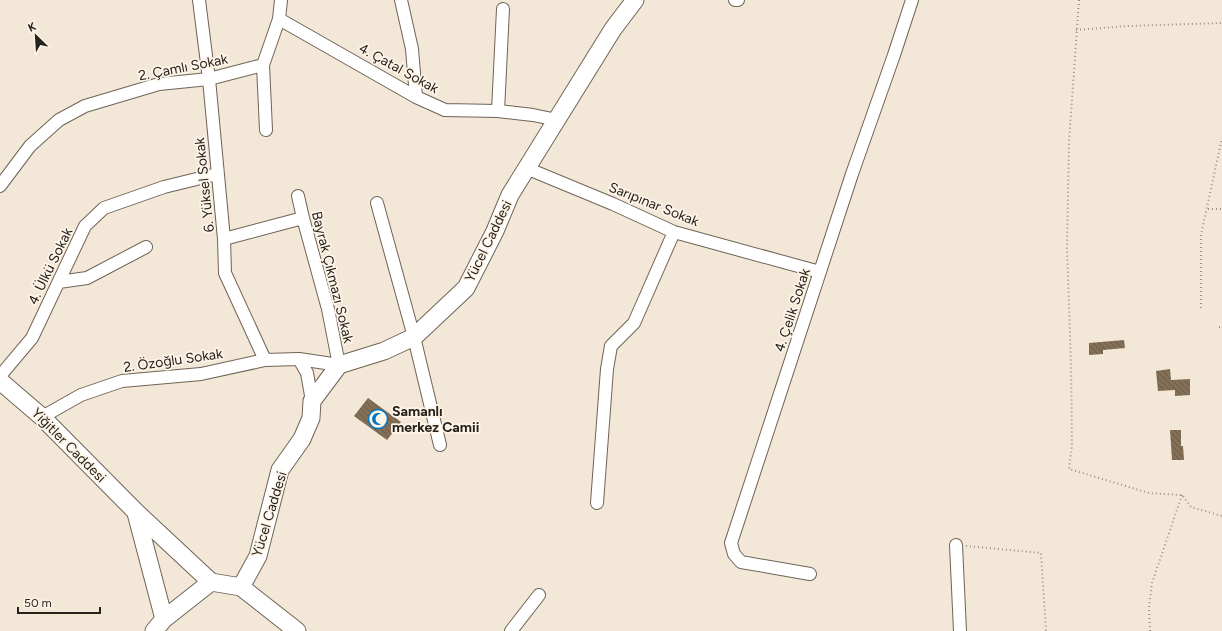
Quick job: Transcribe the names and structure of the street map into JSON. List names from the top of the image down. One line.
{"streets":{"main road":["Yücel Caddesi","Yiğitler Caddesi"],"street":["2. Çamlı Sokak","4. Çatal Sokak","6. Yüksel Sokak","Sarıpınar Sokak","4. Ülkü Sokak","Bayrak Çıkmazı Sokak","4. Çelik Sokak","2. Özoğlu Sokak"]},"crossings":[["2. Çamlı Sokak","6. Yüksel Sokak"],["4. Çatal Sokak","Yücel Caddesi"],["6. Yüksel Sokak","4. Ülkü Sokak"],["6. Yüksel Sokak","2. Özoğlu Sokak"],["Sarıpınar Sokak","Yücel Caddesi"],["Sarıpınar Sokak","4. Çelik Sokak"],["Yücel Caddesi","Bayrak Çıkmazı Sokak"],["Yücel Caddesi","2. Özoğlu Sokak"],["Bayrak Çıkmazı Sokak","2. Özoğlu Sokak"],["2. Özoğlu Sokak","Yiğitler Caddesi"]],"places":{"mosque":["Samanlı merkez Camii"]},"scale_bar":"50 m","north":"top left"}
